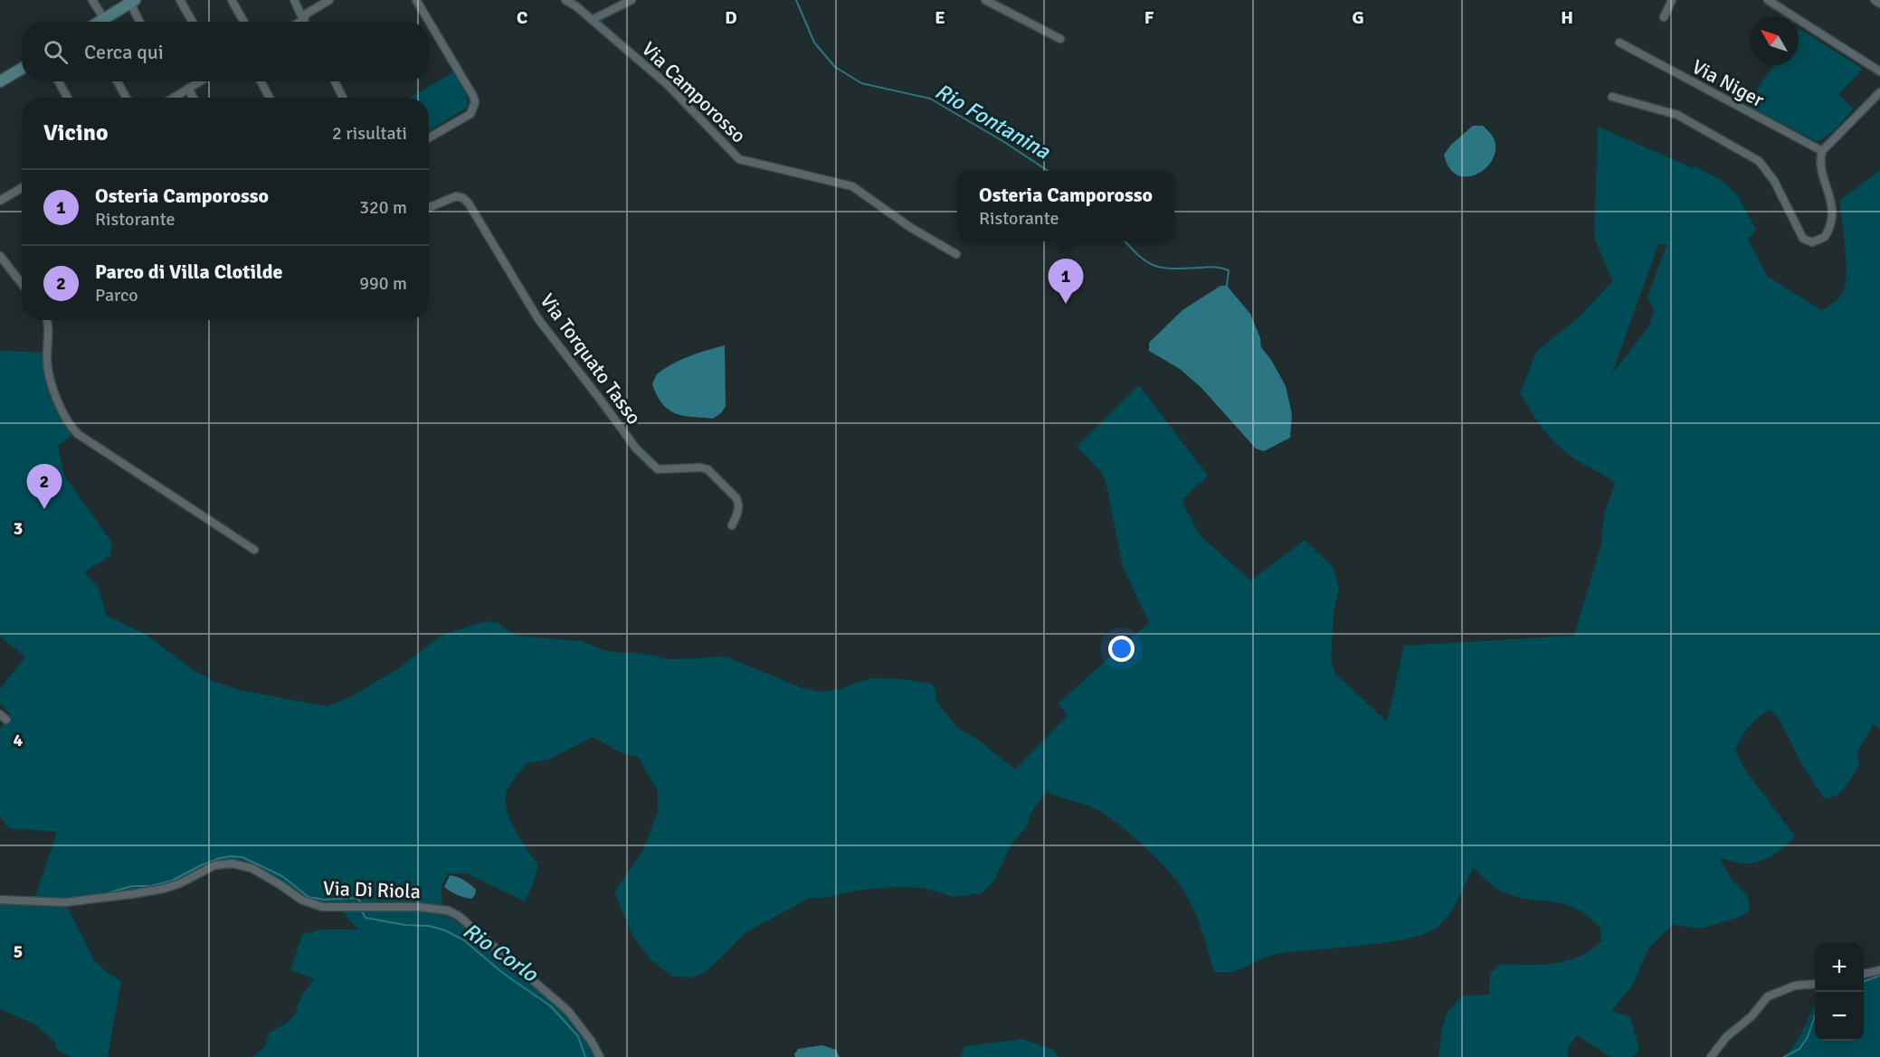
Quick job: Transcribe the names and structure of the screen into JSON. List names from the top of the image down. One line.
{"streets":{"street":["Via Niger","Via Camporosso","Via Torquato Tasso","Via Di Riola"]},"water":["Rio Fontanina","Rio Corlo"],"north":"top left","page":{"search":"Cerca qui","heading":["Vicino","2 risultati"],"list":[{"mark":"1","name":"Osteria Camporosso","note":"Ristorante","value":"320 m"},{"mark":"2","name":"Parco di Villa Clotilde","note":"Parco","value":"990 m"}],"popup":["Osteria Camporosso","Ristorante"],"pins":["1","2"],"map_buttons":["+","−"]},"grid":{"columns":["C","D","E","F","G","H"],"rows":["3","4","5"]}}
